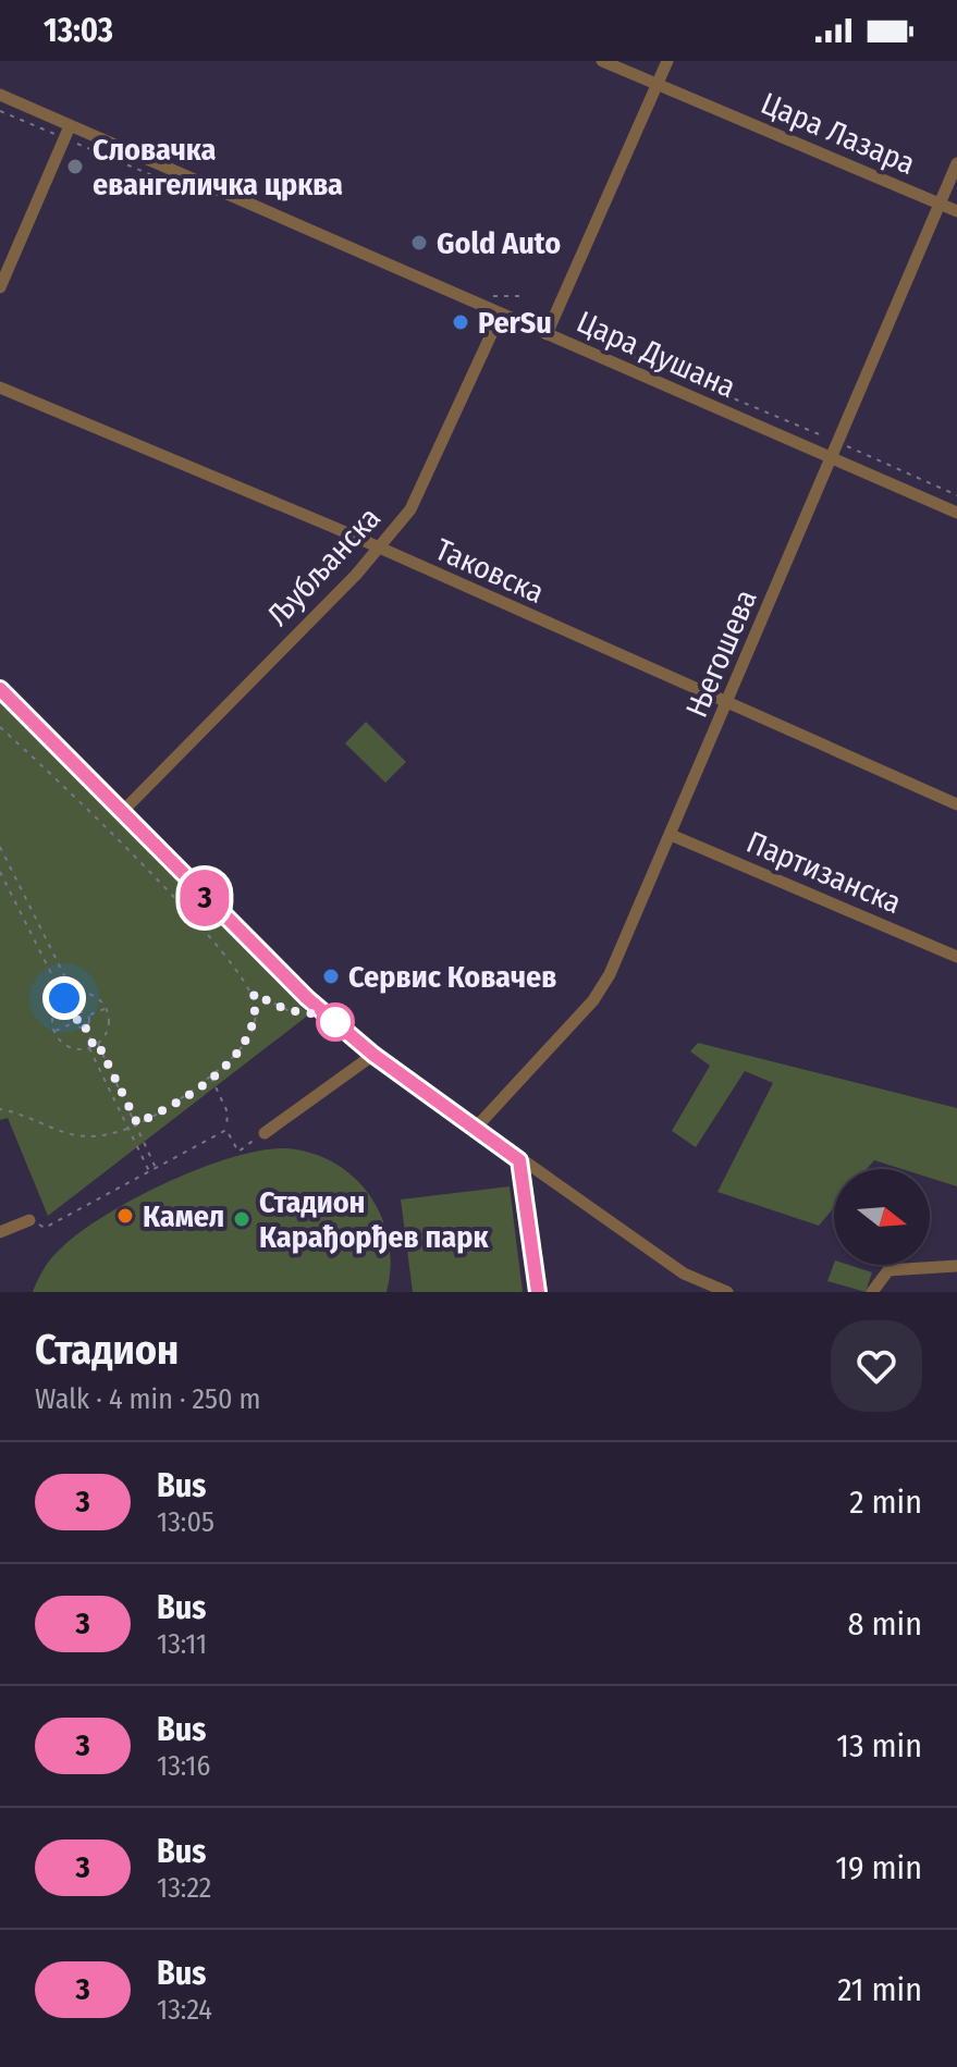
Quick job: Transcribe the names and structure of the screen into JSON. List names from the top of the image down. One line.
{"streets":{"street":["Цара Лазара","Цара Душана","Љубљанска","Таковска","Његошева","Партизанска"]},"crossings":[["Цара Лазара","Његошева"],["Цара Душана","Љубљанска"],["Цара Душана","Његошева"],["Љубљанска","Таковска"],["Таковска","Његошева"],["Његошева","Партизанска"]],"places":["Словачка евангеличка црква","Gold Auto","PerSu","Сервис Ковачев","Камел","Стадион Карађорђев парк"],"lines":["bus line 3"],"north":"right","page":{"status":"13:03","on_map":"3","heading":["Стадион","Walk · 4 min · 250 m"],"list":[{"mark":"3","name":"Bus","note":"13:05","value":"2 min"},{"mark":"3","name":"Bus","note":"13:11","value":"8 min"},{"mark":"3","name":"Bus","note":"13:16","value":"13 min"},{"mark":"3","name":"Bus","note":"13:22","value":"19 min"},{"mark":"3","name":"Bus","note":"13:24","value":"21 min"}]}}
